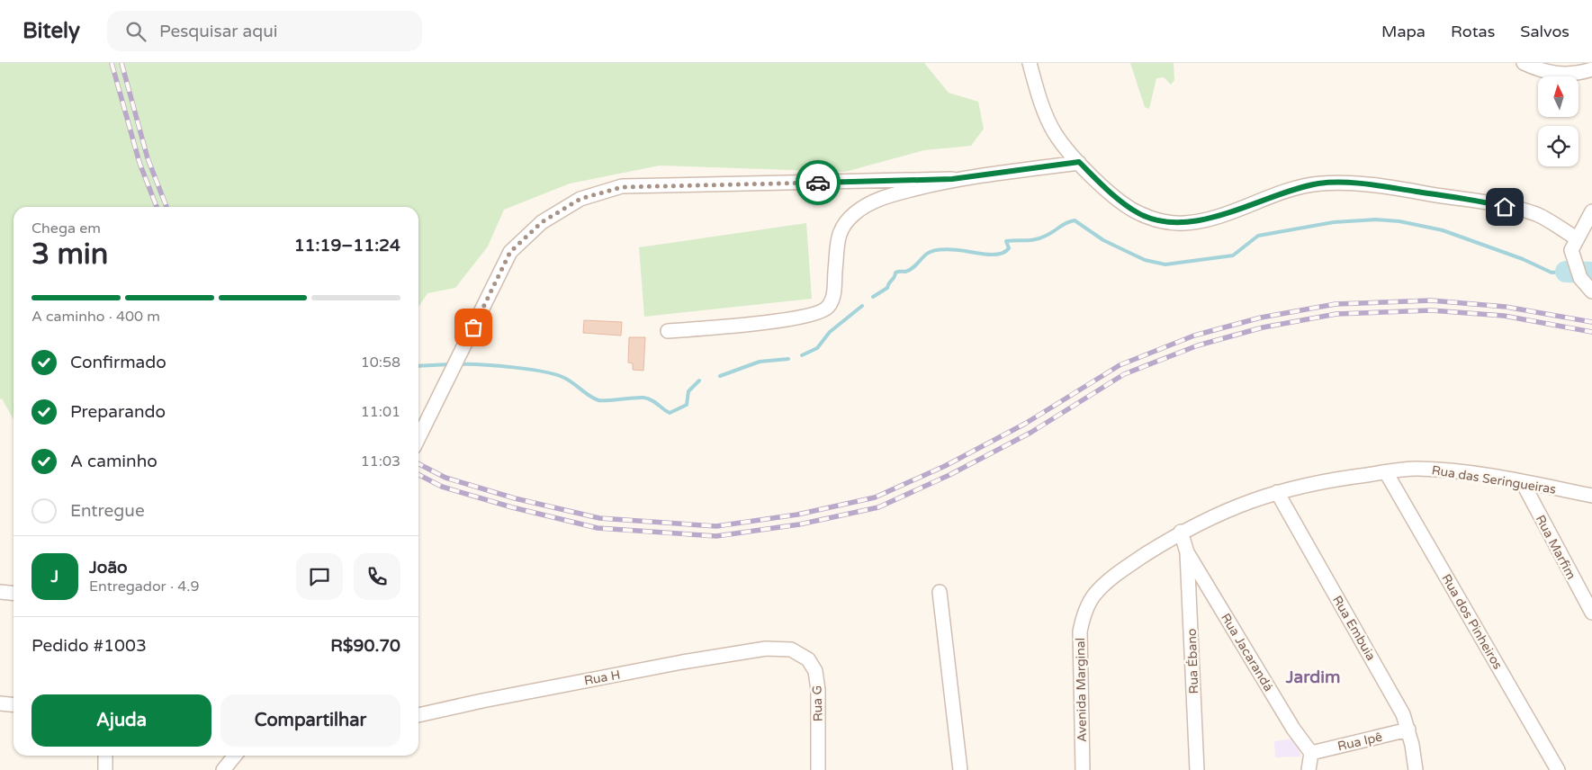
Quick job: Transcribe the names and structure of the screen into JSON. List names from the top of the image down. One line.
{"streets":{"street":["Rua das Seringueiras","Rua Marfim","Rua dos Pinheiros","Rua Embuia","Rua Jacarandá","Rua Ébano","Rua H","Avenida Marginal","Rua G","Rua Ipê"]},"crossings":[["Rua das Seringueiras","Rua Marfim"],["Rua das Seringueiras","Rua dos Pinheiros"],["Rua das Seringueiras","Rua Embuia"],["Rua das Seringueiras","Rua Jacarandá"],["Rua das Seringueiras","Avenida Marginal"],["Rua Embuia","Rua Ipê"],["Rua Jacarandá","Rua Ébano"],["Rua Jacarandá","Rua Ipê"],["Rua H","Rua G"]],"districts":["Jardim"],"north":"top","page":{"header":"Bitely","search":"Pesquisar aqui","nav":["Mapa","Rotas","Salvos"],"heading":["3 min","Chega em","11:19–11:24"],"panel":["João","Entregador · 4.9","Pedido #1003","R$90.70"],"bar":"A caminho · 400 m","list":[["Confirmado","10:58"],["Preparando","11:01"],["A caminho","11:03"],"Entregue"],"round":"J","buttons":["Ajuda","Compartilhar"]}}
